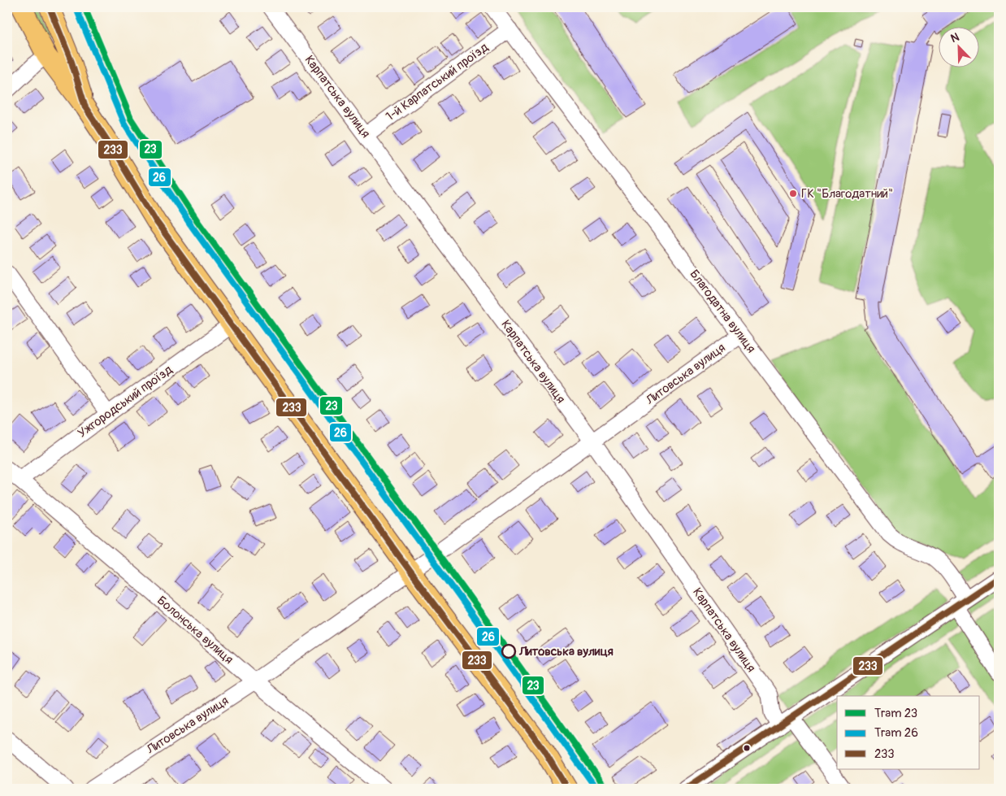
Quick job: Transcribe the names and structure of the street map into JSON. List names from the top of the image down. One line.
{"streets":{"street":["1-й Карпатський проїзд","Карпатська вулиця","Благодатна вулиця","Литовська вулиця","Ужгородський проїзд","Болонська вулиця"]},"crossings":[["1-й Карпатський проїзд","Карпатська вулиця"],["1-й Карпатський проїзд","Благодатна вулиця"],["Карпатська вулиця","Литовська вулиця"],["Благодатна вулиця","Литовська вулиця"],["Литовська вулиця","Болонська вулиця"],["Ужгородський проїзд","Болонська вулиця"]],"places":["ГК \"Благодатний\"","Литовська вулиця"],"lines":["tram line 23","transit line 233","tram line 26"],"legend":["Tram 23","Tram 26","233"],"north":"top left"}
